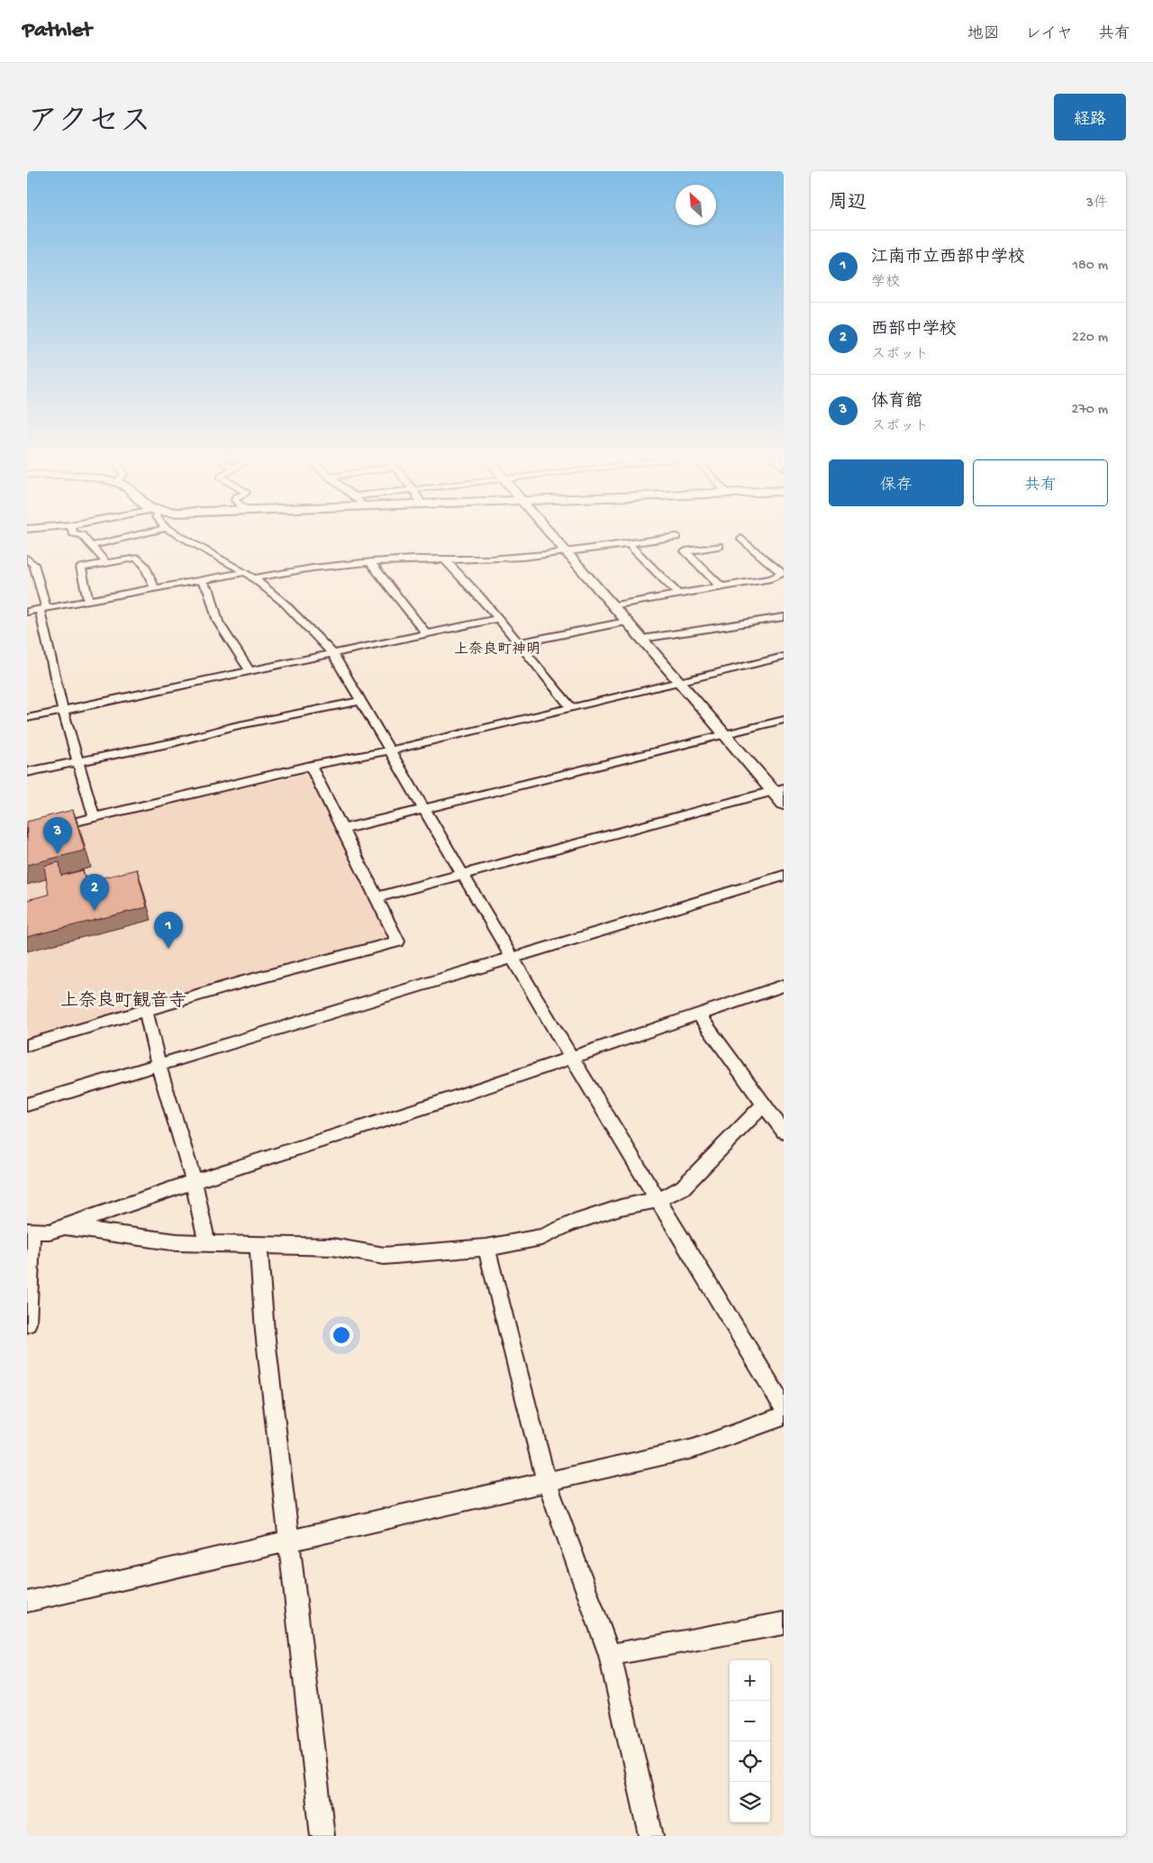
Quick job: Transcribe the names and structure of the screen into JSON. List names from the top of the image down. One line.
{"districts":["上奈良町神明","上奈良町観音寺"],"north":"top left","page":{"header":"Pathlet","nav":["地図","レイヤ","共有"],"title":"アクセス","buttons":["経路",["保存","共有"]],"heading":["周辺","3件"],"list":[{"mark":"1","name":"江南市立西部中学校","note":"学校","value":"180 m"},{"mark":"2","name":"西部中学校","note":"スポット","value":"220 m"},{"mark":"3","name":"体育館","note":"スポット","value":"270 m"}],"pins":["3","2","1"],"map_buttons":["+","−"]}}
